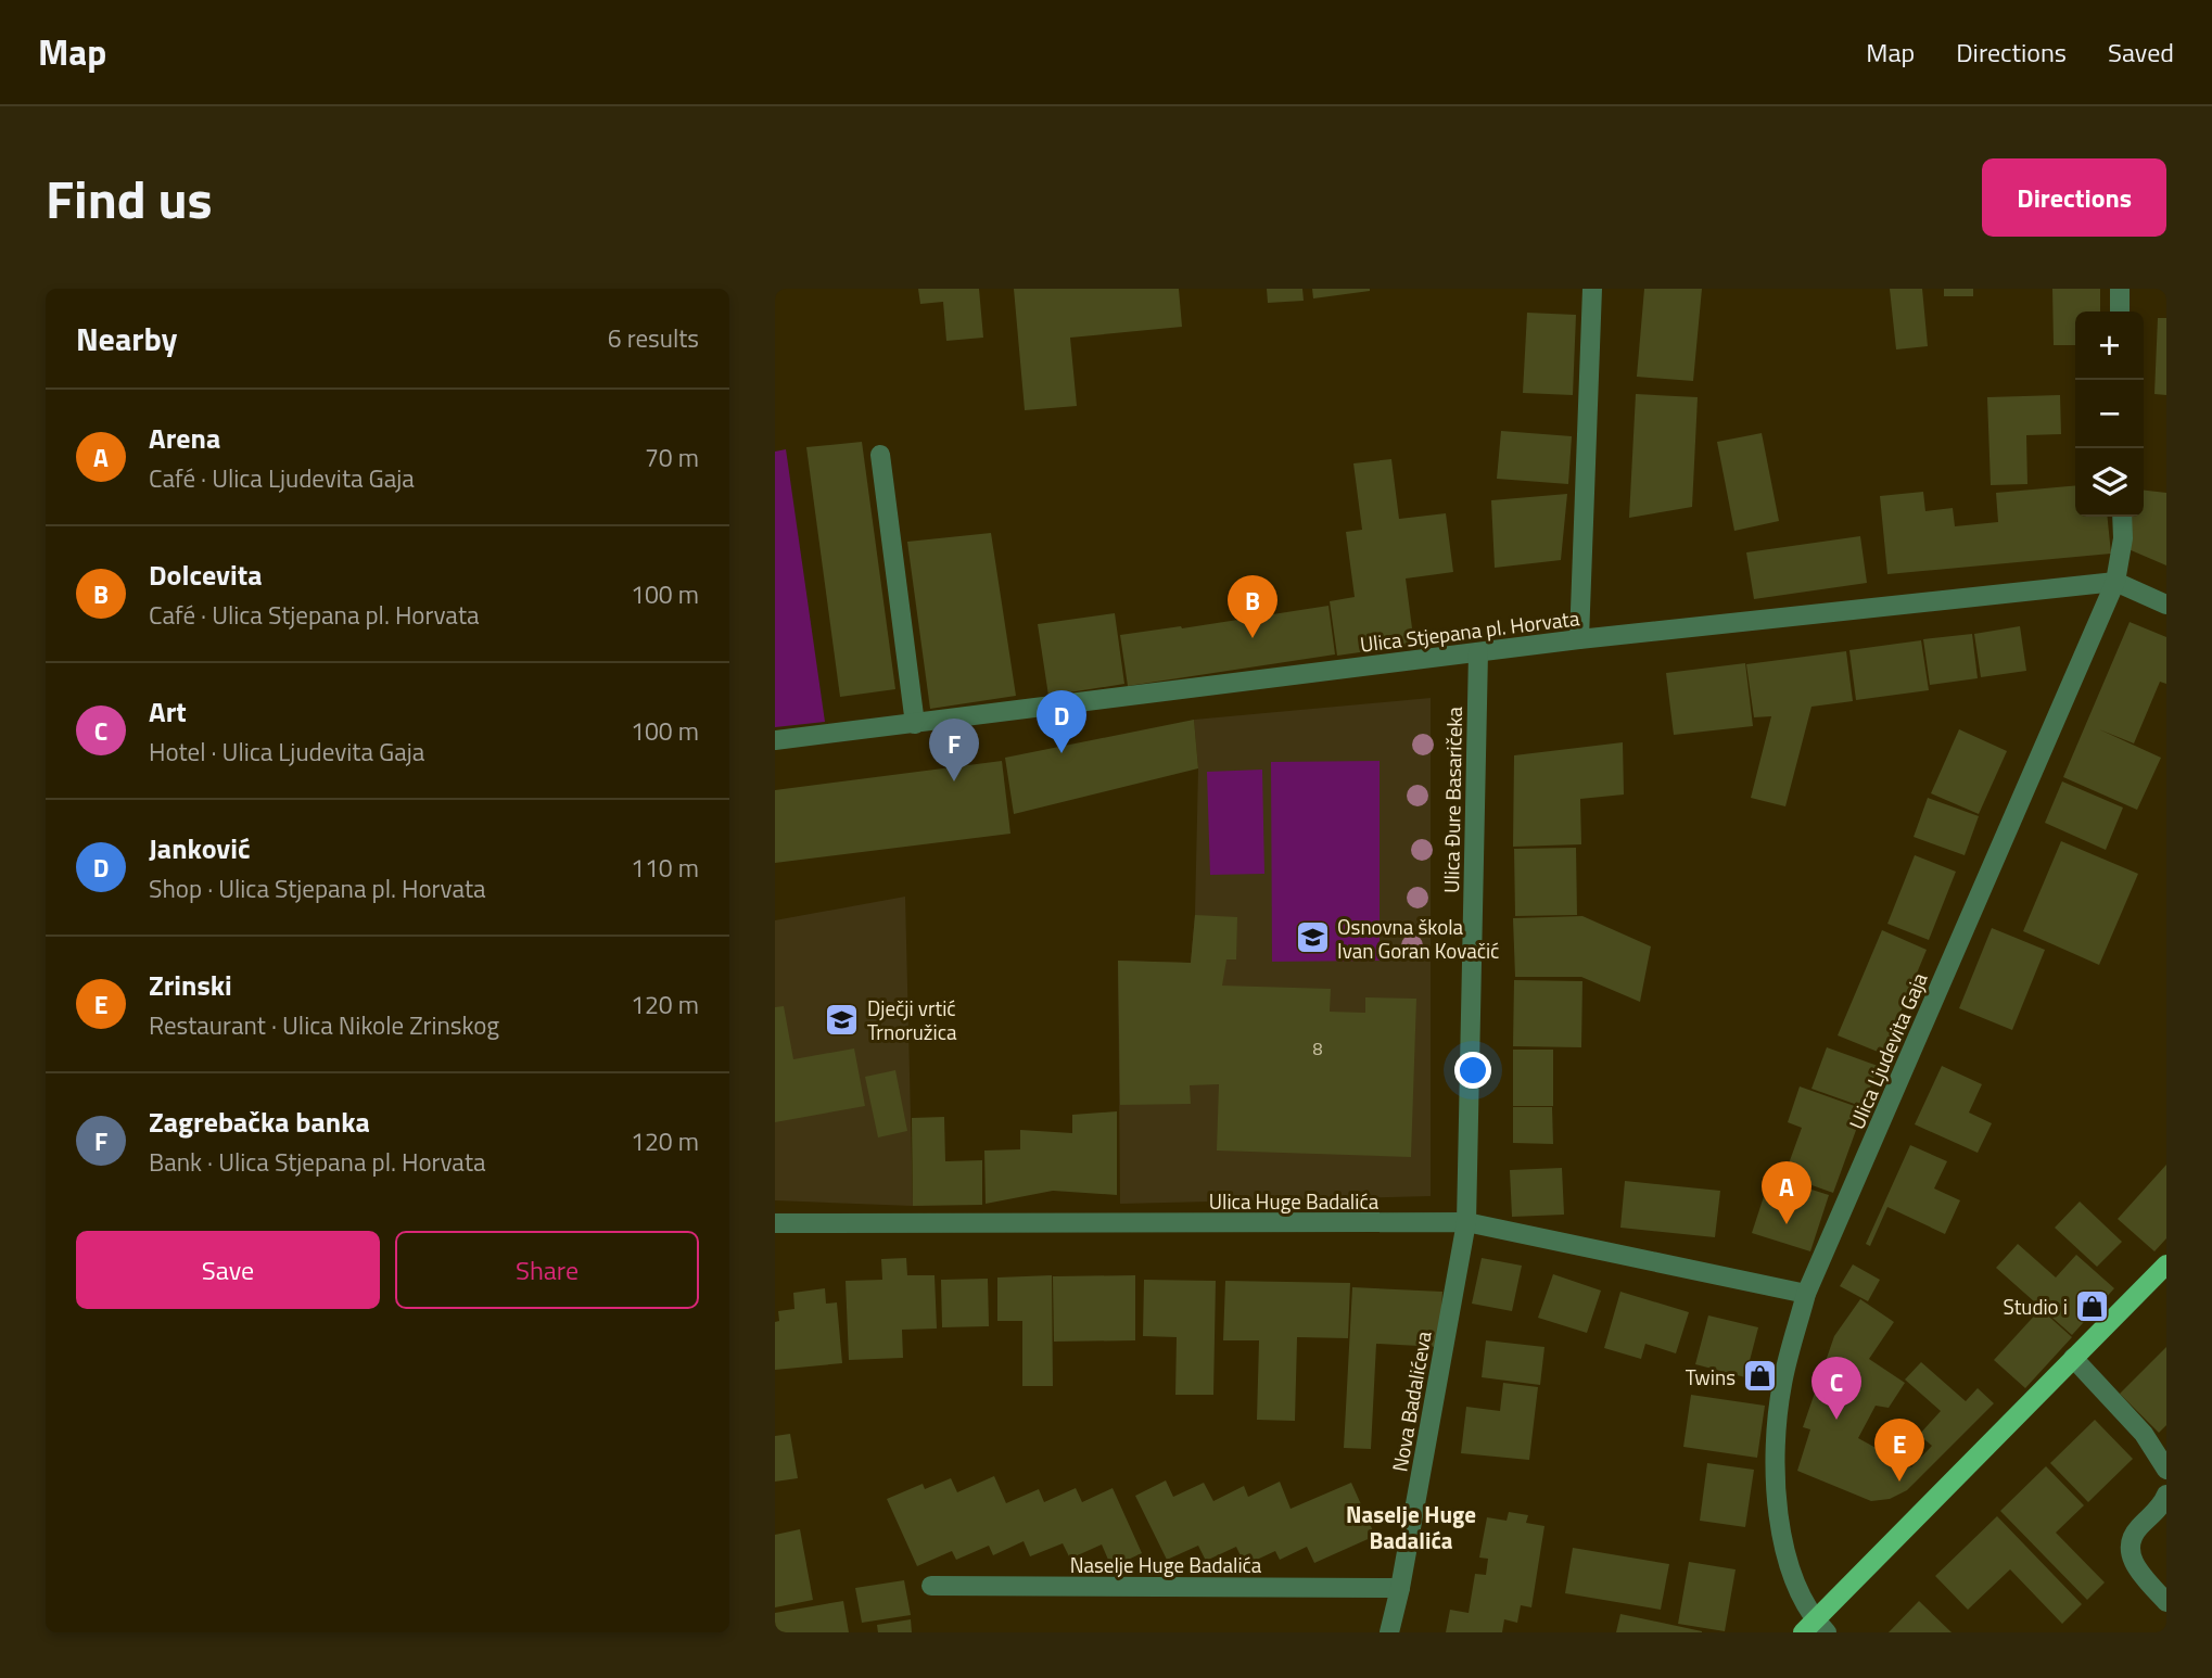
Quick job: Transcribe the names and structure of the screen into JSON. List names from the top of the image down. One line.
{"streets":{"street":["Ulica Stjepana pl. Horvata","Ulica Đure Basaričeka","Ulica Ljudevita Gaja","Ulica Huge Badalića","Nova Badalićeva","Naselje Huge Badalića"]},"crossings":[["Ulica Stjepana pl. Horvata","Ulica Đure Basaričeka"],["Ulica Stjepana pl. Horvata","Ulica Ljudevita Gaja"],["Ulica Đure Basaričeka","Ulica Huge Badalića"],["Ulica Đure Basaričeka","Nova Badalićeva"],["Ulica Ljudevita Gaja","Ulica Huge Badalića"],["Ulica Huge Badalića","Nova Badalićeva"],["Nova Badalićeva","Naselje Huge Badalića"]],"districts":["Naselje Huge Badalića"],"places":{"school or university":["Osnovna škola Ivan Goran Kovačić","Dječji vrtić Trnoružica"],"shop":["Studio i","Twins"]},"house_numbers":["8"],"page":{"header":"Map","nav":["Map","Directions","Saved"],"title":"Find us","buttons":["Directions",["Save","Share"]],"heading":["Nearby","6 results"],"map_buttons":["+","−"],"list":[{"mark":"A","name":"Arena","note":"Café · Ulica Ljudevita Gaja","value":"70 m"},{"mark":"B","name":"Dolcevita","note":"Café · Ulica Stjepana pl. Horvata","value":"100 m"},{"mark":"C","name":"Art","note":"Hotel · Ulica Ljudevita Gaja","value":"100 m"},{"mark":"D","name":"Janković","note":"Shop · Ulica Stjepana pl. Horvata","value":"110 m"},{"mark":"E","name":"Zrinski","note":"Restaurant · Ulica Nikole Zrinskog","value":"120 m"},{"mark":"F","name":"Zagrebačka banka","note":"Bank · Ulica Stjepana pl. Horvata","value":"120 m"}],"pins":["B","D","F","A","C","E"]}}
